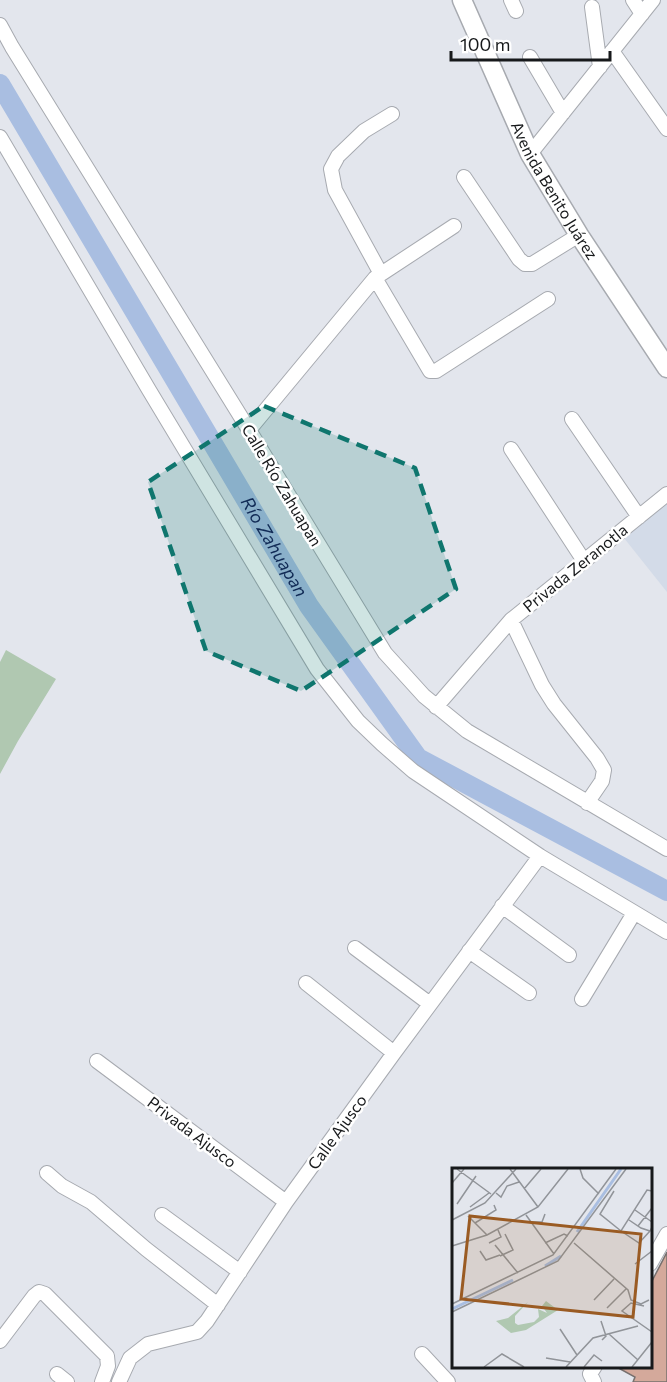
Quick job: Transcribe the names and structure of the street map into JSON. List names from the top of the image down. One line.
{"streets":{"main road":["Avenida Benito Juárez"],"street":["Calle Río Zahuapan","Privada Zeranotla","Privada Ajusco","Calle Ajusco"]},"crossings":[["Calle Río Zahuapan","Privada Zeranotla"],["Privada Ajusco","Calle Ajusco"]],"water":["Río Zahuapan"],"scale_bar":"100 m"}
